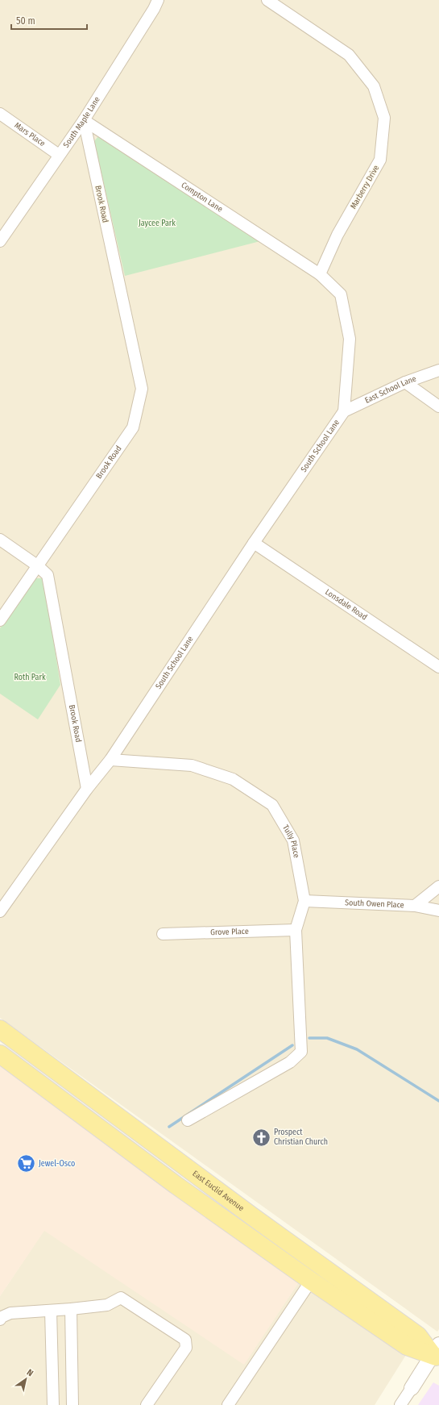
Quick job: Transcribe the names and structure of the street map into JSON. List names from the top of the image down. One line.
{"streets":{"main road":["East Euclid Avenue"],"street":["South Maple Lane","Mars Place","Marberry Drive","Compton Lane","Brook Road","East School Lane","South School Lane","Lonsdale Road","Tully Place","South Owen Place","Grove Place"]},"crossings":[["South Maple Lane","Mars Place"],["South Maple Lane","Compton Lane"],["South Maple Lane","Brook Road"],["Marberry Drive","Compton Lane"],["Compton Lane","Brook Road"],["Brook Road","South School Lane"],["East School Lane","South School Lane"],["South School Lane","Lonsdale Road"],["South School Lane","Tully Place"],["Tully Place","South Owen Place"],["Tully Place","Grove Place"]],"parks":["Jaycee Park","Roth Park"],"places":{"church":["Prospect Christian Church"],"supermarket":["Jewel-Osco"]},"scale_bar":"50 m","north":"top right"}
